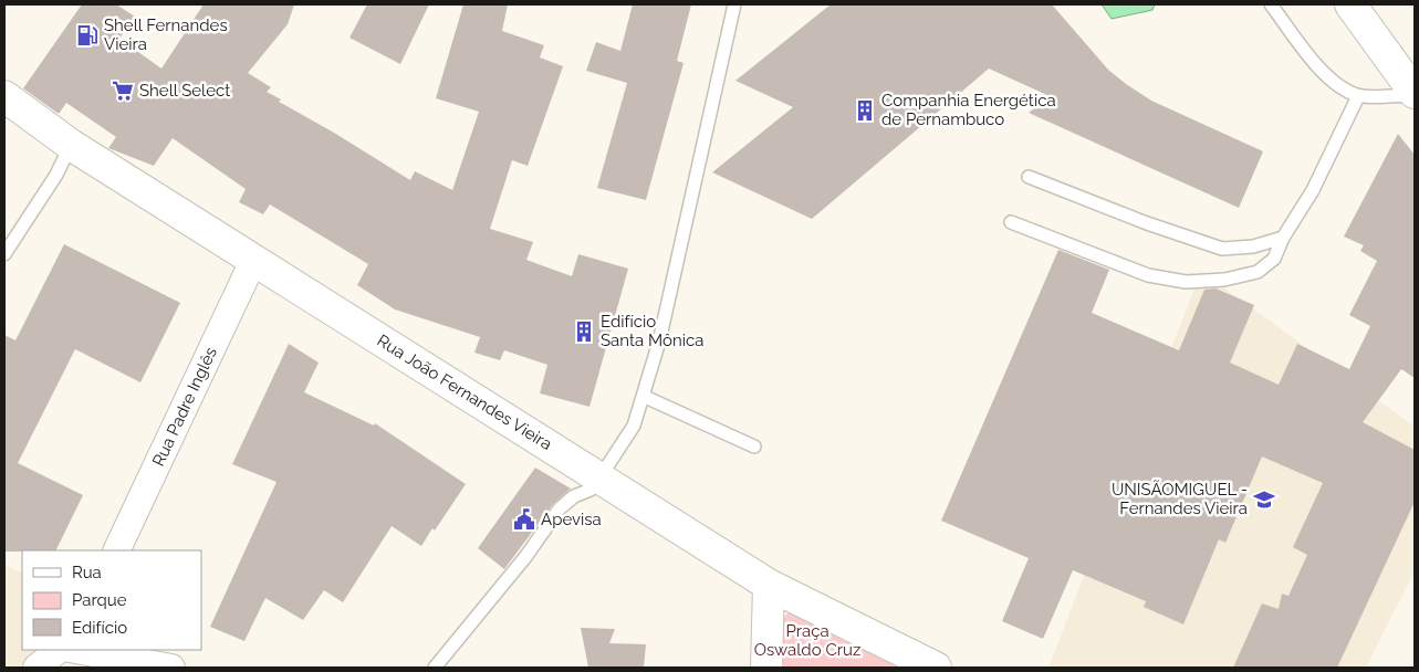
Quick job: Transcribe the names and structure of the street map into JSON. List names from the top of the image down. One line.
{"streets":{"street":["Rua João Fernandes Vieira","Rua Padre Inglês"]},"crossings":[["Rua João Fernandes Vieira","Rua Padre Inglês"]],"parks":["Praça Oswaldo Cruz"],"places":{"fuel station":["Shell Fernandes Vieira"],"supermarket":["Shell Select"],"building":["Companhia Energética de Pernambuco","Edifício Santa Mônica"],"school or university":["UNISÃOMIGUEL - Fernandes Vieira"],"public building":["Apevisa"]},"legend":["Rua","Parque","Edifício"]}
